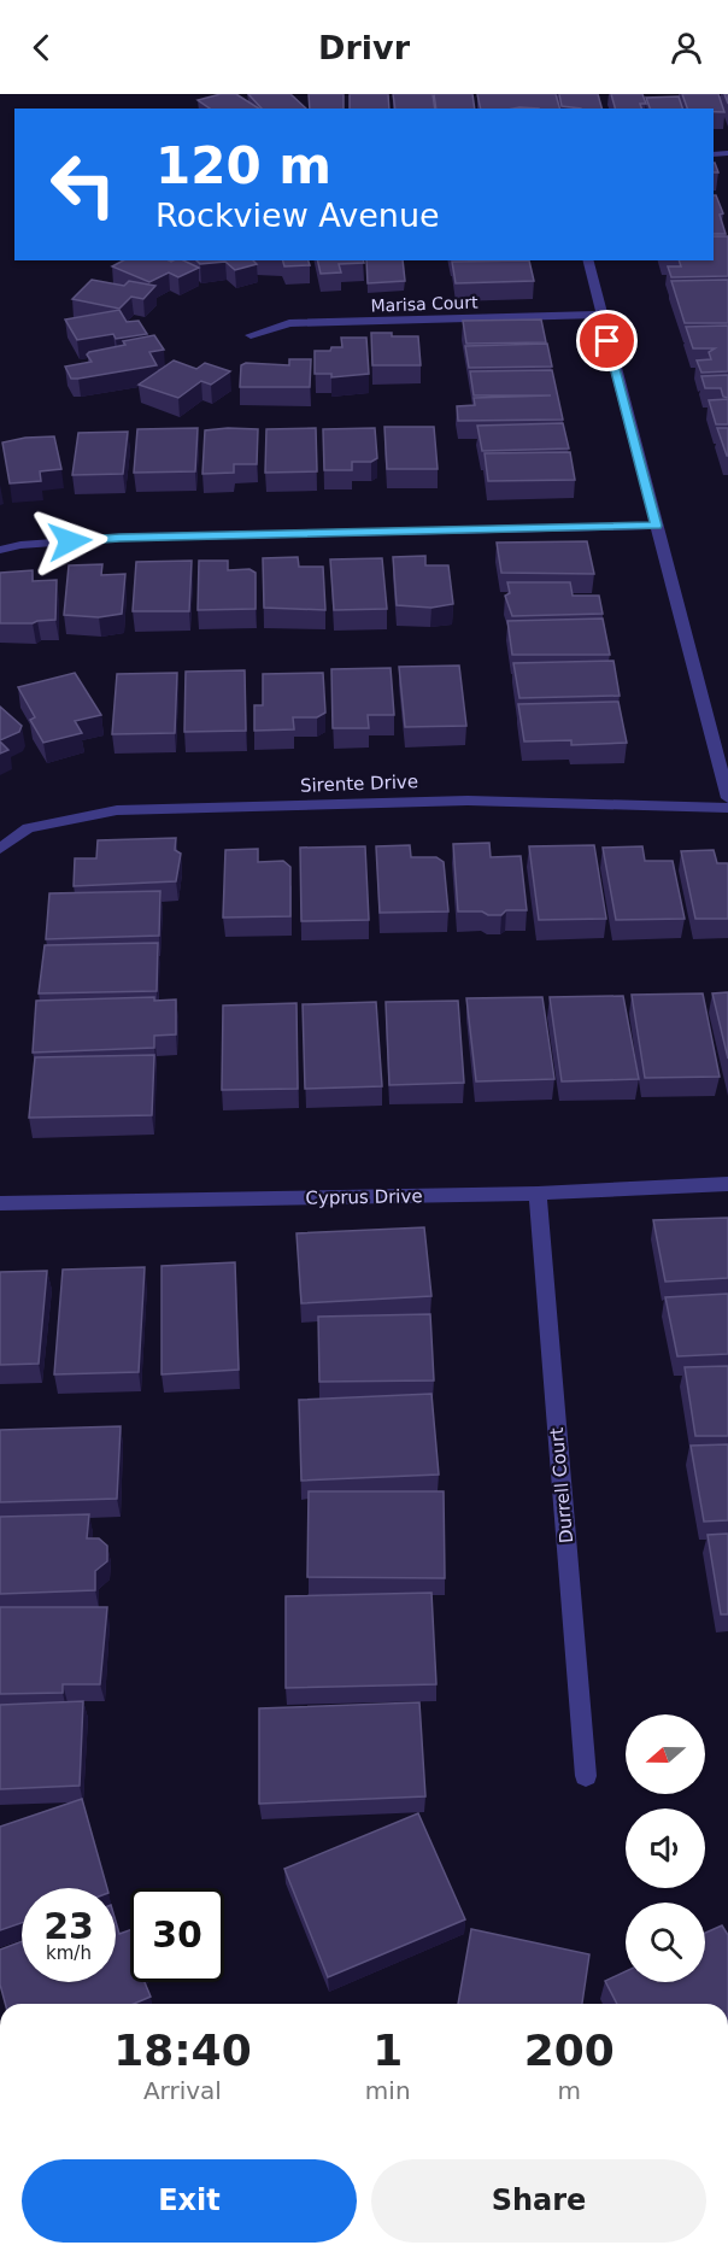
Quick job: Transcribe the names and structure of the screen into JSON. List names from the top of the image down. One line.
{"streets":{"street":["Marisa Court","Sirente Drive","Cyprus Drive","Durrell Court"]},"crossings":[["Cyprus Drive","Durrell Court"]],"north":"left","page":{"header":"Drivr","turn":["120 m","Rockview Avenue"],"speed":"23 km/h","limit":"30","eta":["18:40","Arrival","1","min","200","m"],"buttons":["Exit","Share"]}}
